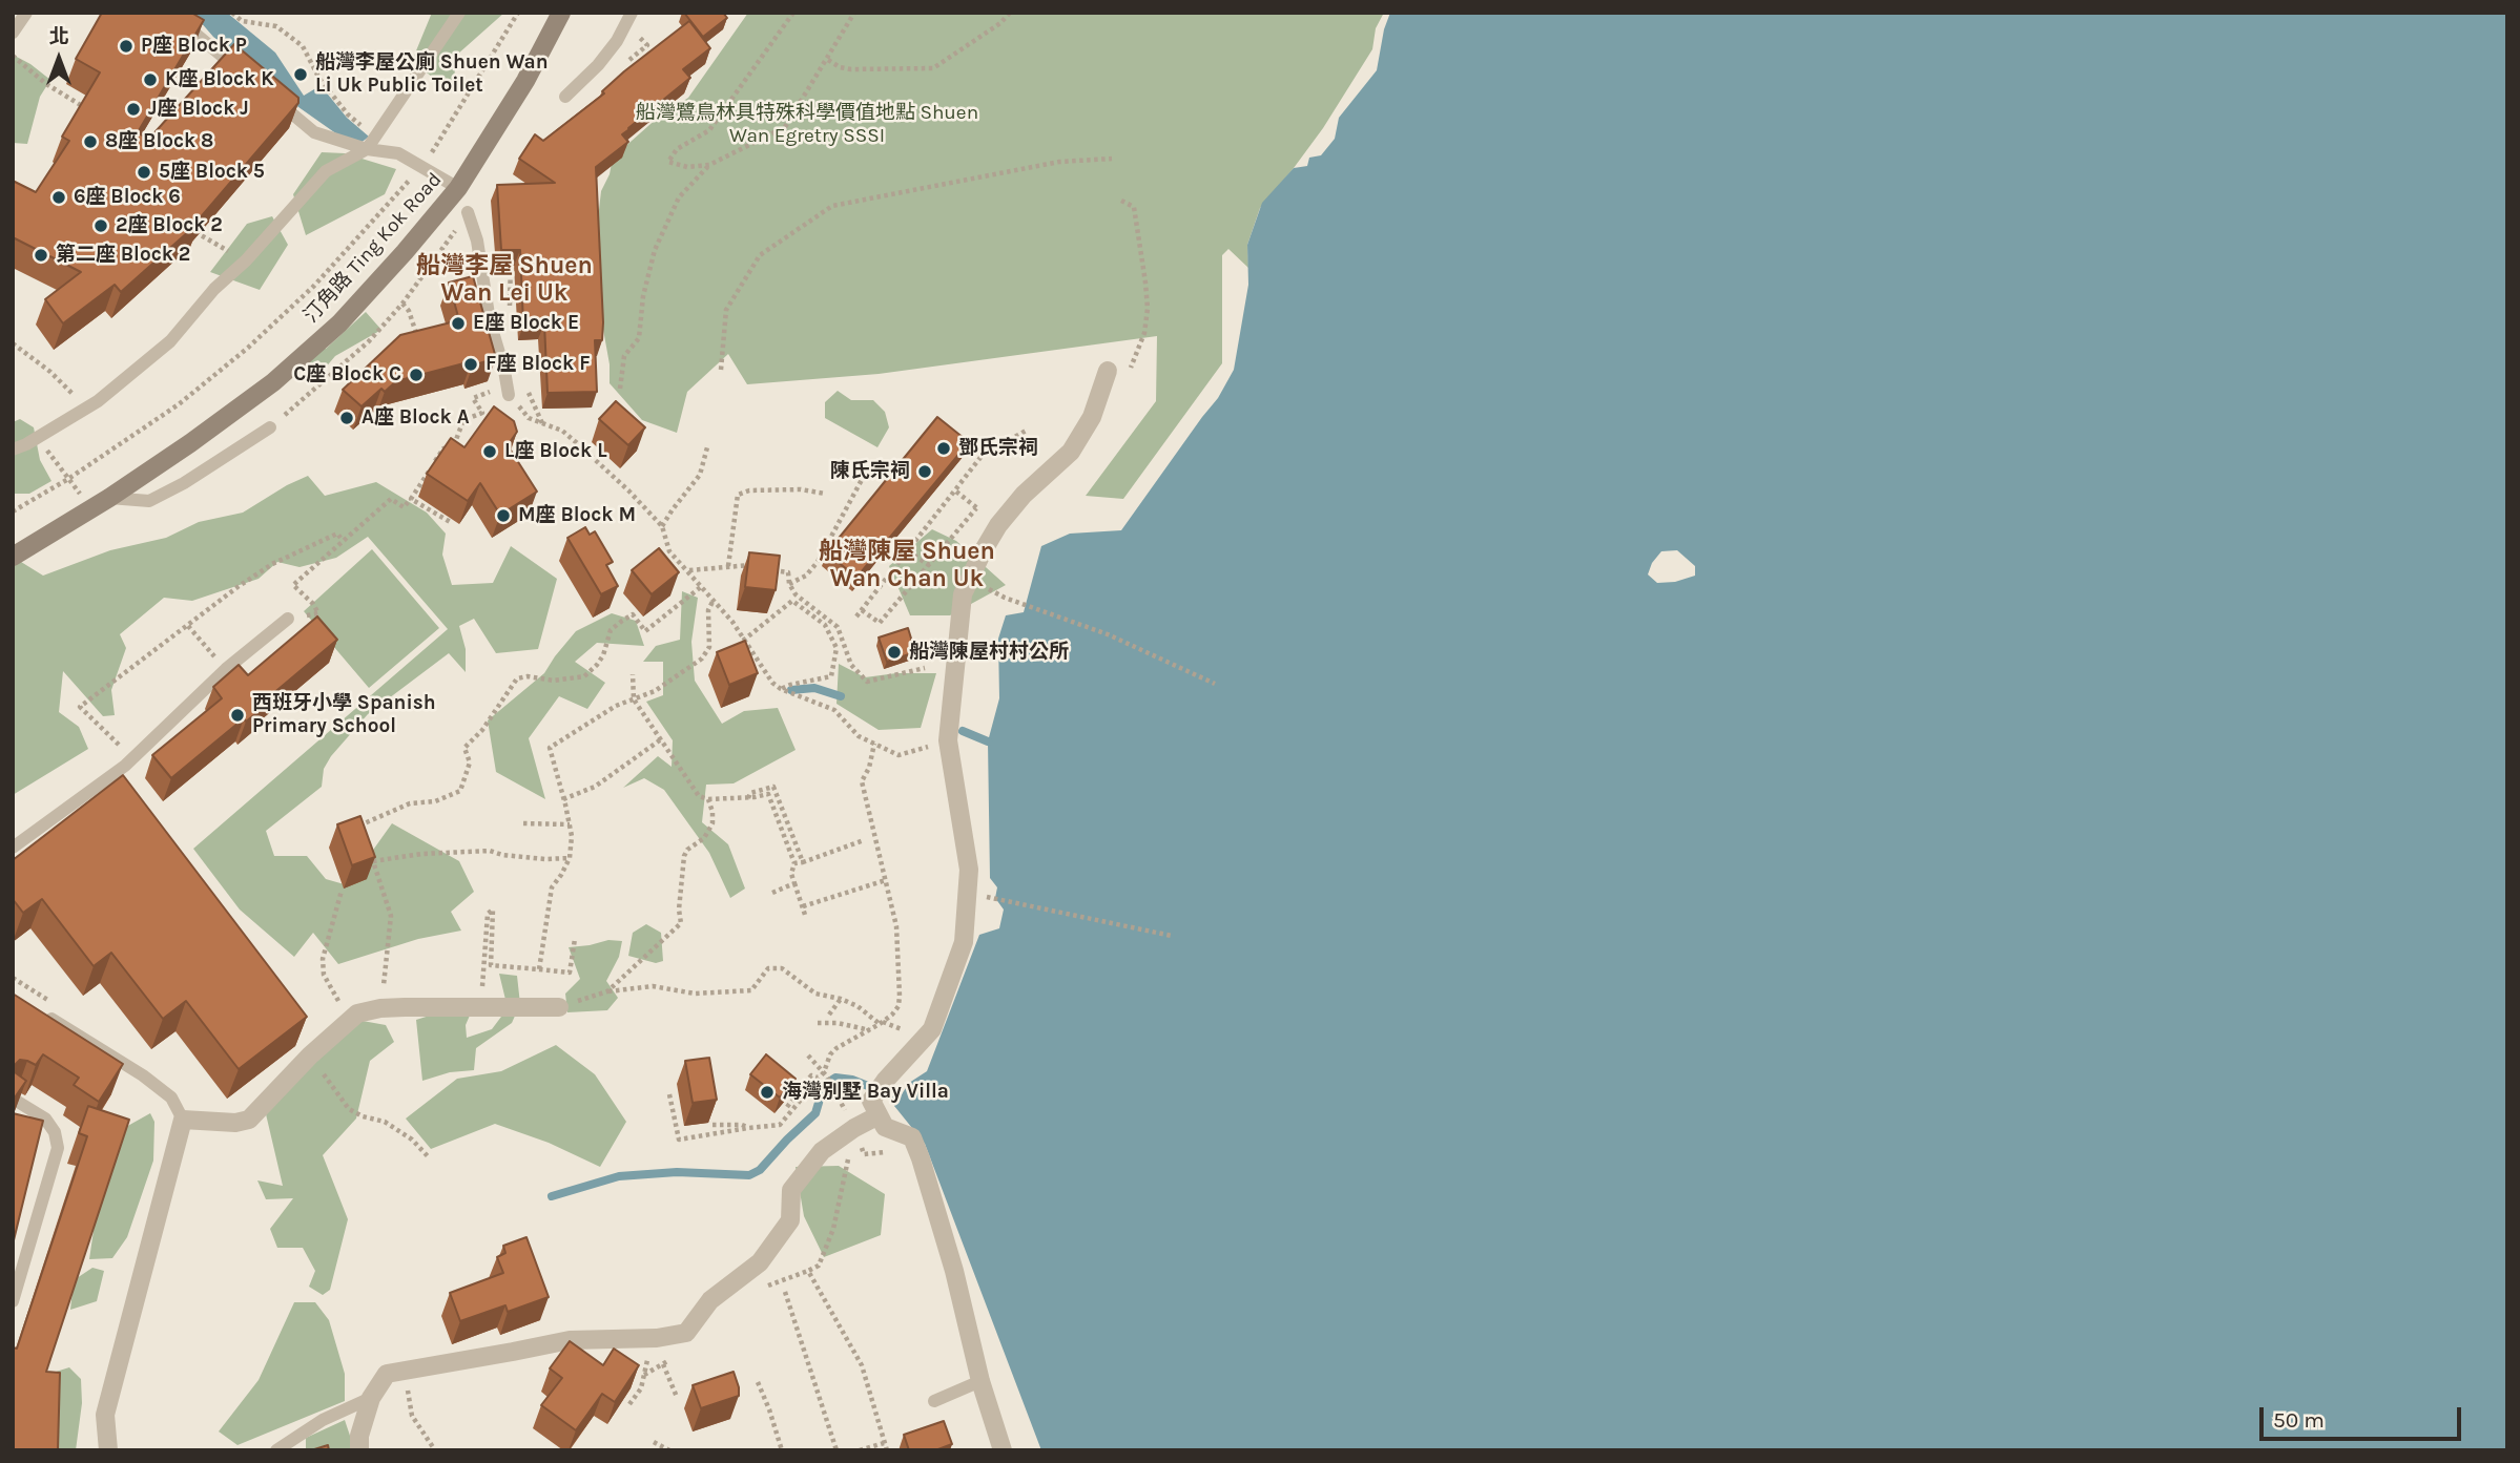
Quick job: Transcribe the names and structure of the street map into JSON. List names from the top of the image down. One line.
{"streets":{"main road":["汀角路 Ting Kok Road"]},"districts":["船灣李屋 Shuen Wan Lei Uk","船灣陳屋 Shuen Wan Chan Uk"],"parks":["船灣鷺鳥林具特殊科學價值地點 Shuen Wan Egretry SSSI"],"places":["P座 Block P","船灣李屋公廁 Shuen Wan Li Uk Public Toilet","K座 Block K","J座 Block J","8座 Block 8","5座 Block 5","6座 Block 6","2座 Block 2","第二座 Block 2","E座 Block E","F座 Block F","C座 Block C","A座 Block A","鄧氏宗祠","L座 Block L","陳氏宗祠","M座 Block M","船灣陳屋村村公所","西班牙小學 Spanish Primary School","海灣別墅 Bay Villa"],"scale_bar":"50 m","north":"top"}
